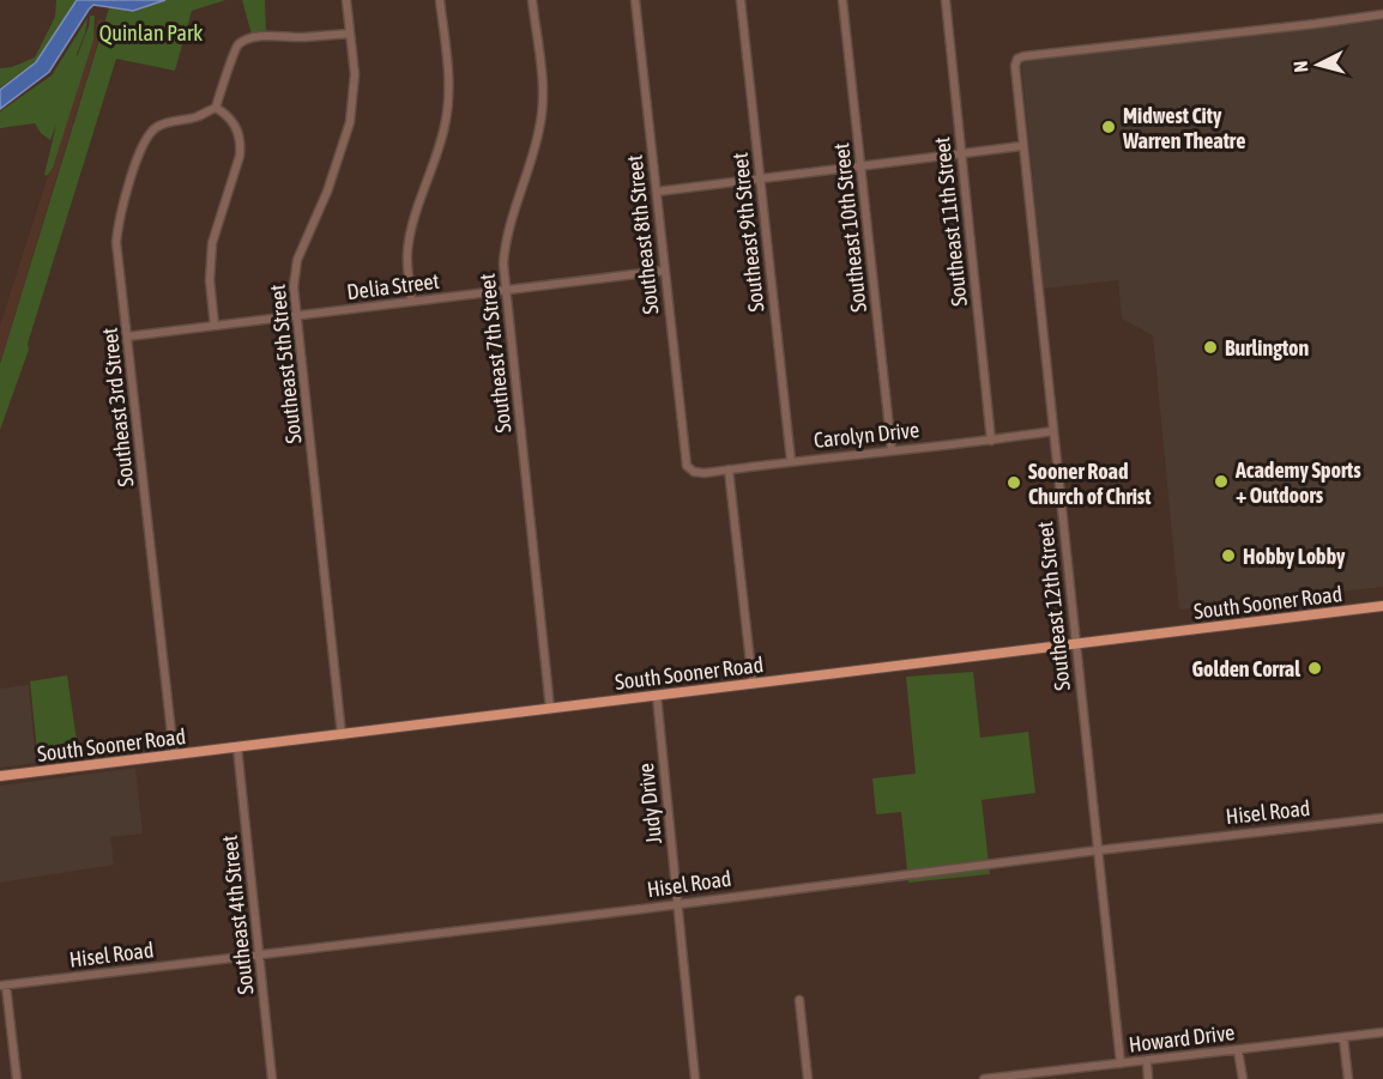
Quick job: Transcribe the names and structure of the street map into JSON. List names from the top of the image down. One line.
{"streets":{"main road":["South Sooner Road"],"street":["Southeast 11th Street","Southeast 10th Street","Southeast 9th Street","Southeast 8th Street","Delia Street","Southeast 7th Street","Southeast 5th Street","Southeast 3rd Street","Carolyn Drive","Southeast 12th Street","Judy Drive","Hisel Road","Southeast 4th Street","Howard Drive"]},"crossings":[["Southeast 11th Street","Carolyn Drive"],["Southeast 10th Street","Carolyn Drive"],["Southeast 9th Street","Carolyn Drive"],["Southeast 8th Street","Delia Street"],["Southeast 8th Street","Carolyn Drive"],["Delia Street","Southeast 7th Street"],["Delia Street","Southeast 5th Street"],["Delia Street","Southeast 3rd Street"],["Southeast 7th Street","South Sooner Road"],["Southeast 5th Street","South Sooner Road"],["Southeast 3rd Street","South Sooner Road"],["Carolyn Drive","Southeast 12th Street"],["South Sooner Road","Southeast 12th Street"],["South Sooner Road","Judy Drive"],["South Sooner Road","Southeast 4th Street"],["Southeast 12th Street","Hisel Road"],["Southeast 12th Street","Howard Drive"],["Judy Drive","Hisel Road"],["Hisel Road","Southeast 4th Street"]],"parks":["Quinlan Park"],"places":["Midwest City Warren Theatre","Burlington","Academy Sports + Outdoors","Sooner Road Church of Christ","Hobby Lobby","Golden Corral"],"north":"left"}
